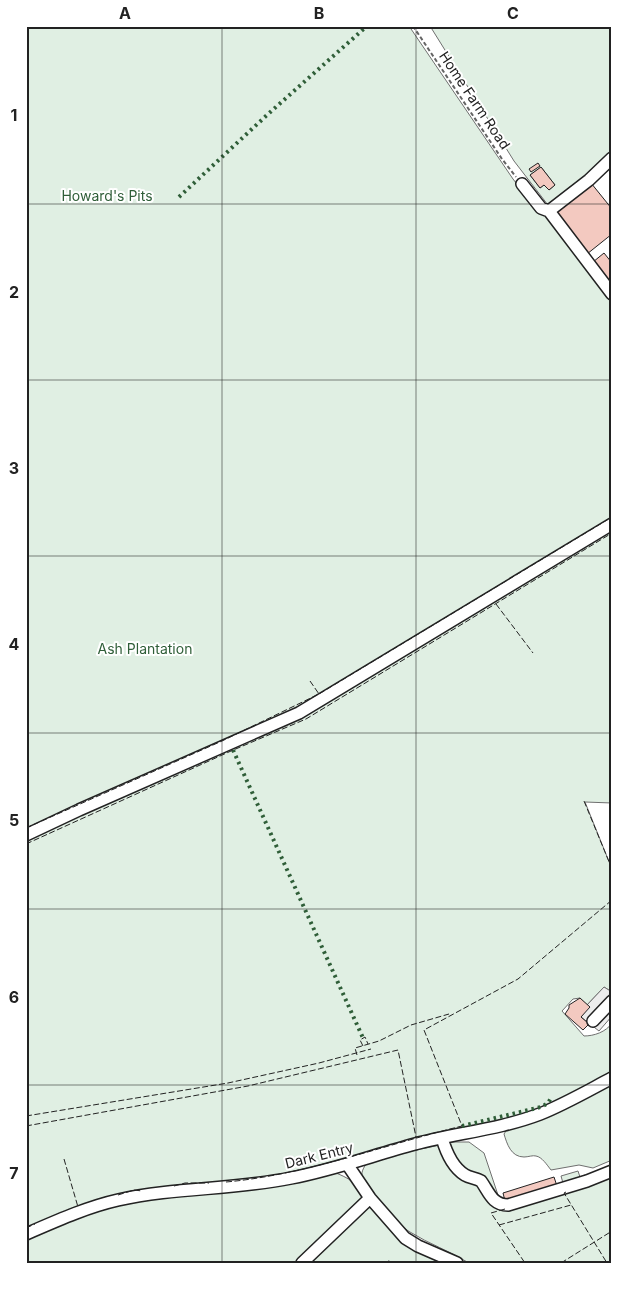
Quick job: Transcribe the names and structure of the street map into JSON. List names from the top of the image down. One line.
{"streets":{"street":["Dark Entry"],"path":["Home Farm Road"]},"parks":["Howard's Pits","Ash Plantation"],"grid":{"columns":["A","B","C"],"rows":["1","2","3","4","5","6","7"]}}
